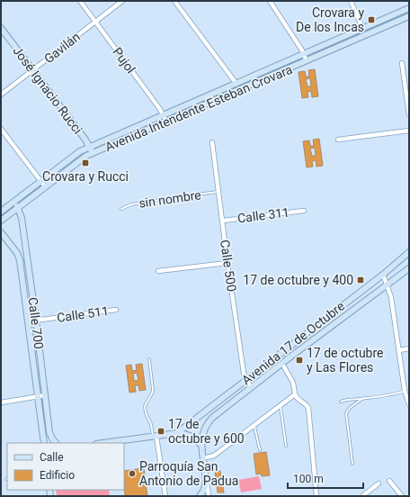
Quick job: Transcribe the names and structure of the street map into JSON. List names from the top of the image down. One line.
{"streets":{"main road":["José Ignacio Rucci","Avenida Intendente Esteban Crovara","Calle 700","Avenida 17 de Octubre"],"street":["Gavilán","Pujol","Calle 311","Calle 500","Calle 511"],"lane":["sin nombre"]},"crossings":[["Gavilán","Pujol"],["Gavilán","José Ignacio Rucci"],["Pujol","Avenida Intendente Esteban Crovara"],["José Ignacio Rucci","Avenida Intendente Esteban Crovara"],["Avenida Intendente Esteban Crovara","Calle 700"],["sin nombre","Calle 500"],["Calle 311","Calle 500"],["Calle 500","Avenida 17 de Octubre"],["Calle 511","Calle 700"]],"places":{"transit":["Crovara y De los Incas","Crovara y Rucci","17 de octubre y 400","17 de octubre y Las Flores","17 de octubre y 600"],"other":["Parroquía San Antonio de Padua"]},"legend":["Calle","Edificio"],"scale_bar":"100 m"}
